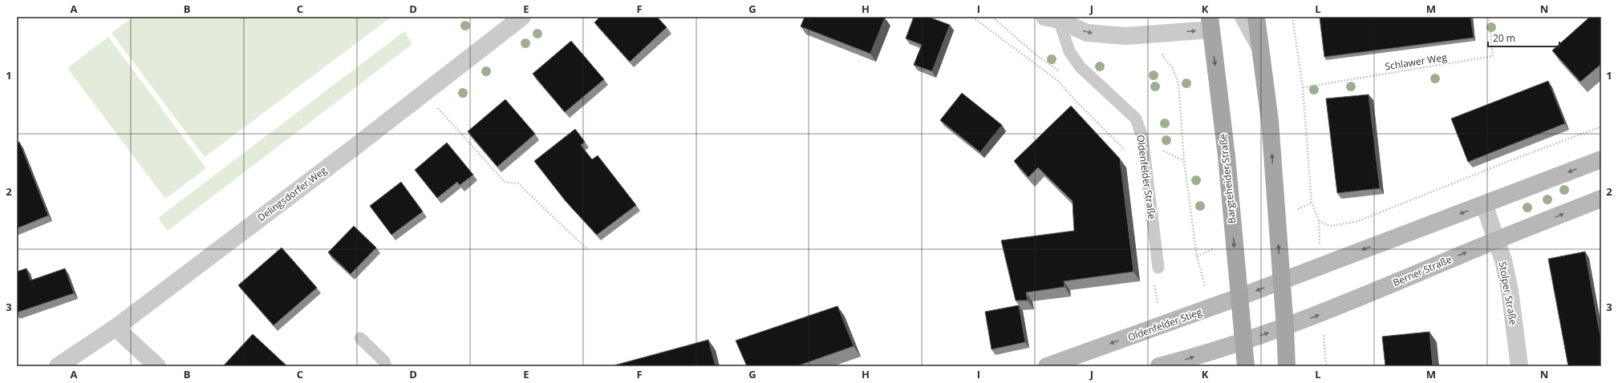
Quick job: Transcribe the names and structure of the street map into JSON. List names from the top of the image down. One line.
{"streets":{"main road":["Bargteheider Straße","Berner Straße","Oldenfelder Stieg"],"street":["Oldenfelder Straße","Delingsdorfer Weg","Stolper Straße"],"path":["Schlawer Weg"]},"crossings":[["Oldenfelder Straße","Bargteheider Straße"],["Bargteheider Straße","Berner Straße"],["Bargteheider Straße","Oldenfelder Stieg"],["Berner Straße","Stolper Straße"]],"one_way":["Oldenfelder Stieg"],"scale_bar":"20 m","grid":{"columns":["A","B","C","D","E","F","G","H","I","J","K","L","M","N"],"rows":["1","2","3"]}}
